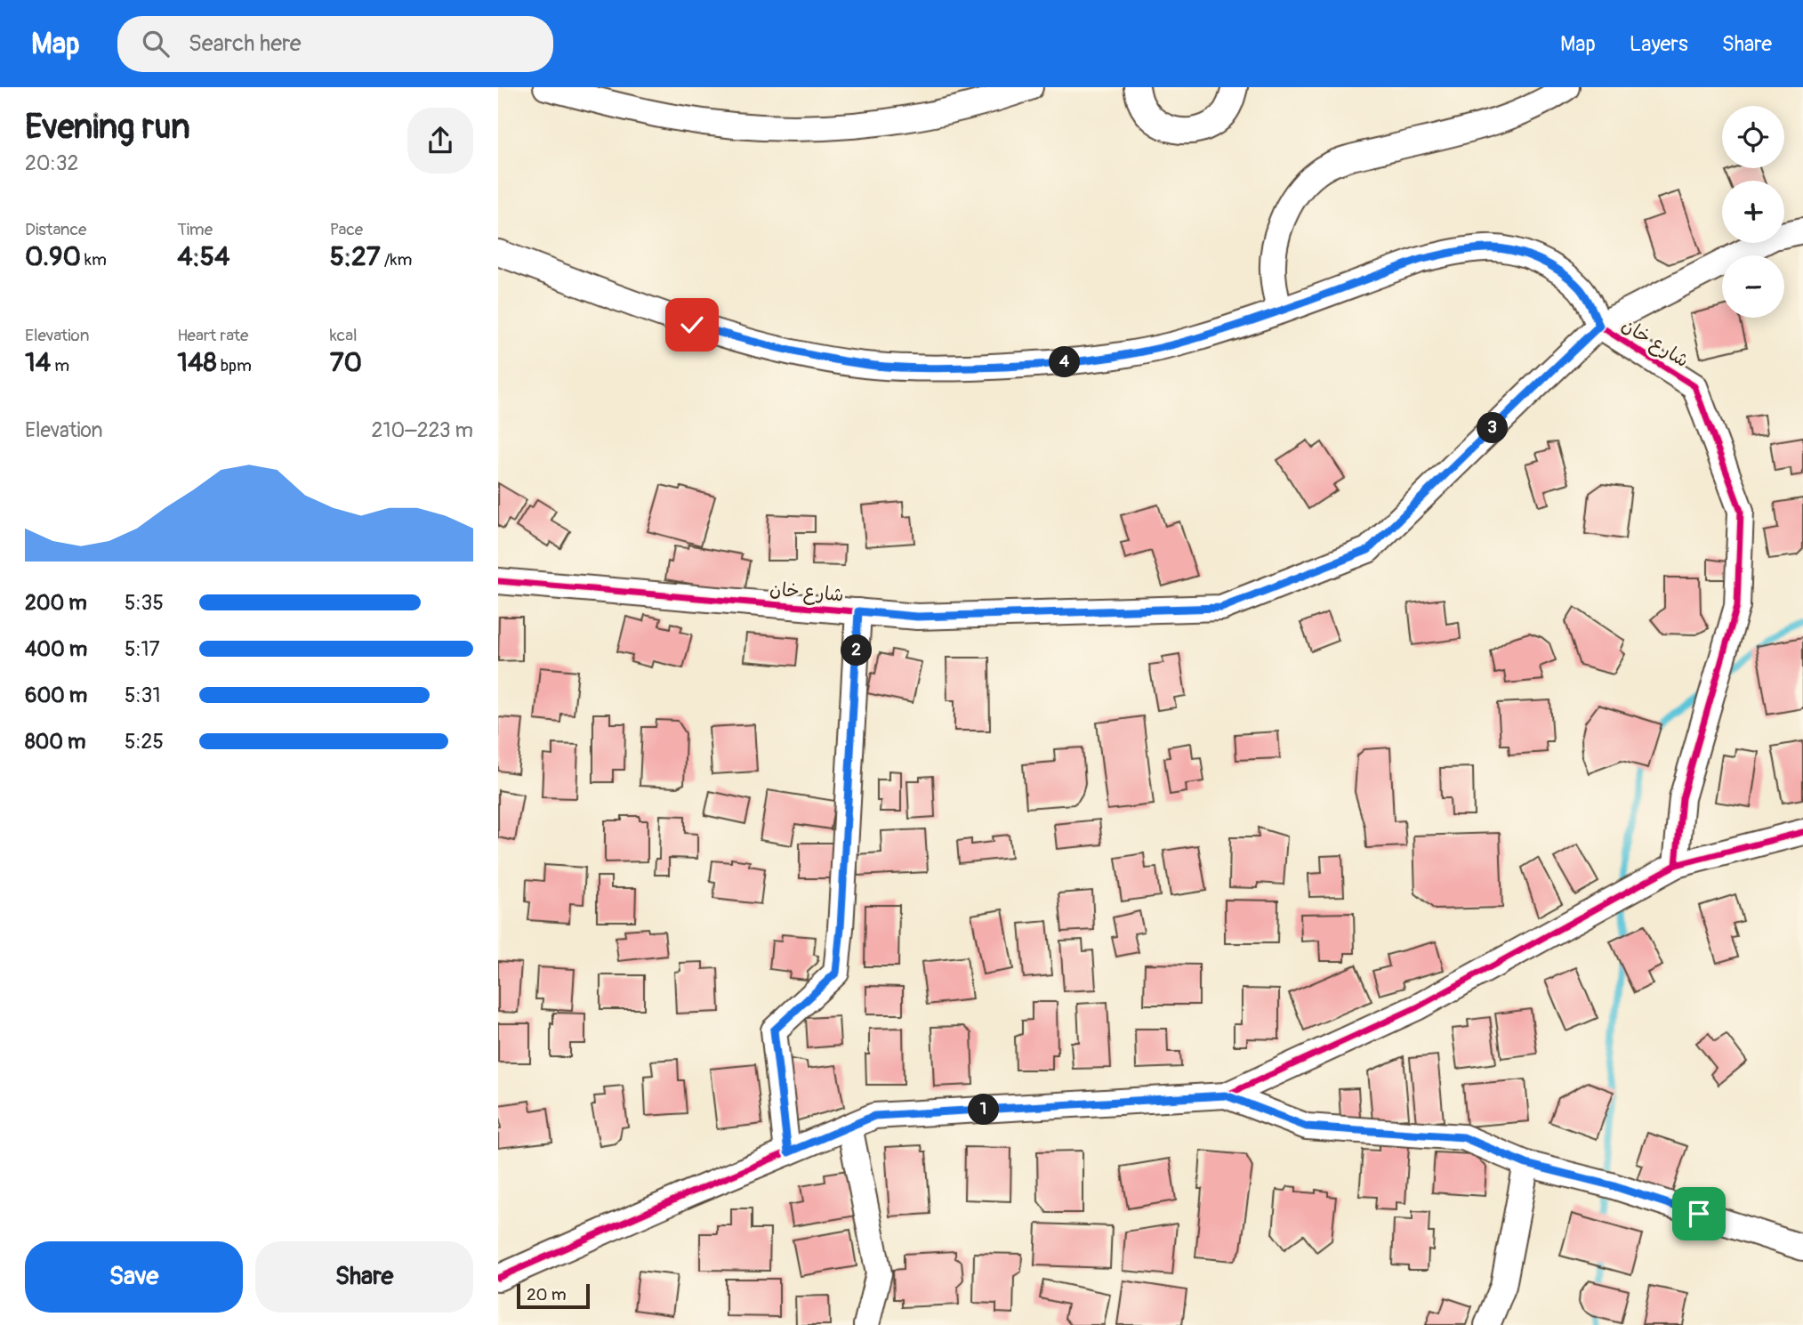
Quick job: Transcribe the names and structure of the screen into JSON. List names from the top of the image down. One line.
{"streets":{"street":["شارع خان"]},"scale_bar":"20 m","page":{"header":"Map","search":"Search here","nav":["Map","Layers","Share"],"heading":["Evening run","20:32"],"map_buttons":["+","−"],"stats":[["Distance","0.90 km"],["Time","4:54"],["Pace","5:27 /km"],["Elevation","14 m"],["Heart rate","148 bpm"],["kcal","70"]],"pins":["4","3","2","1"],"chart":["Elevation","210–223 m"],"list":[{"name":"200 m","note":"5:35"},{"name":"400 m","note":"5:17"},{"name":"600 m","note":"5:31"},{"name":"800 m","note":"5:25"}],"buttons":["Save","Share"],"scale":"20 m"}}
